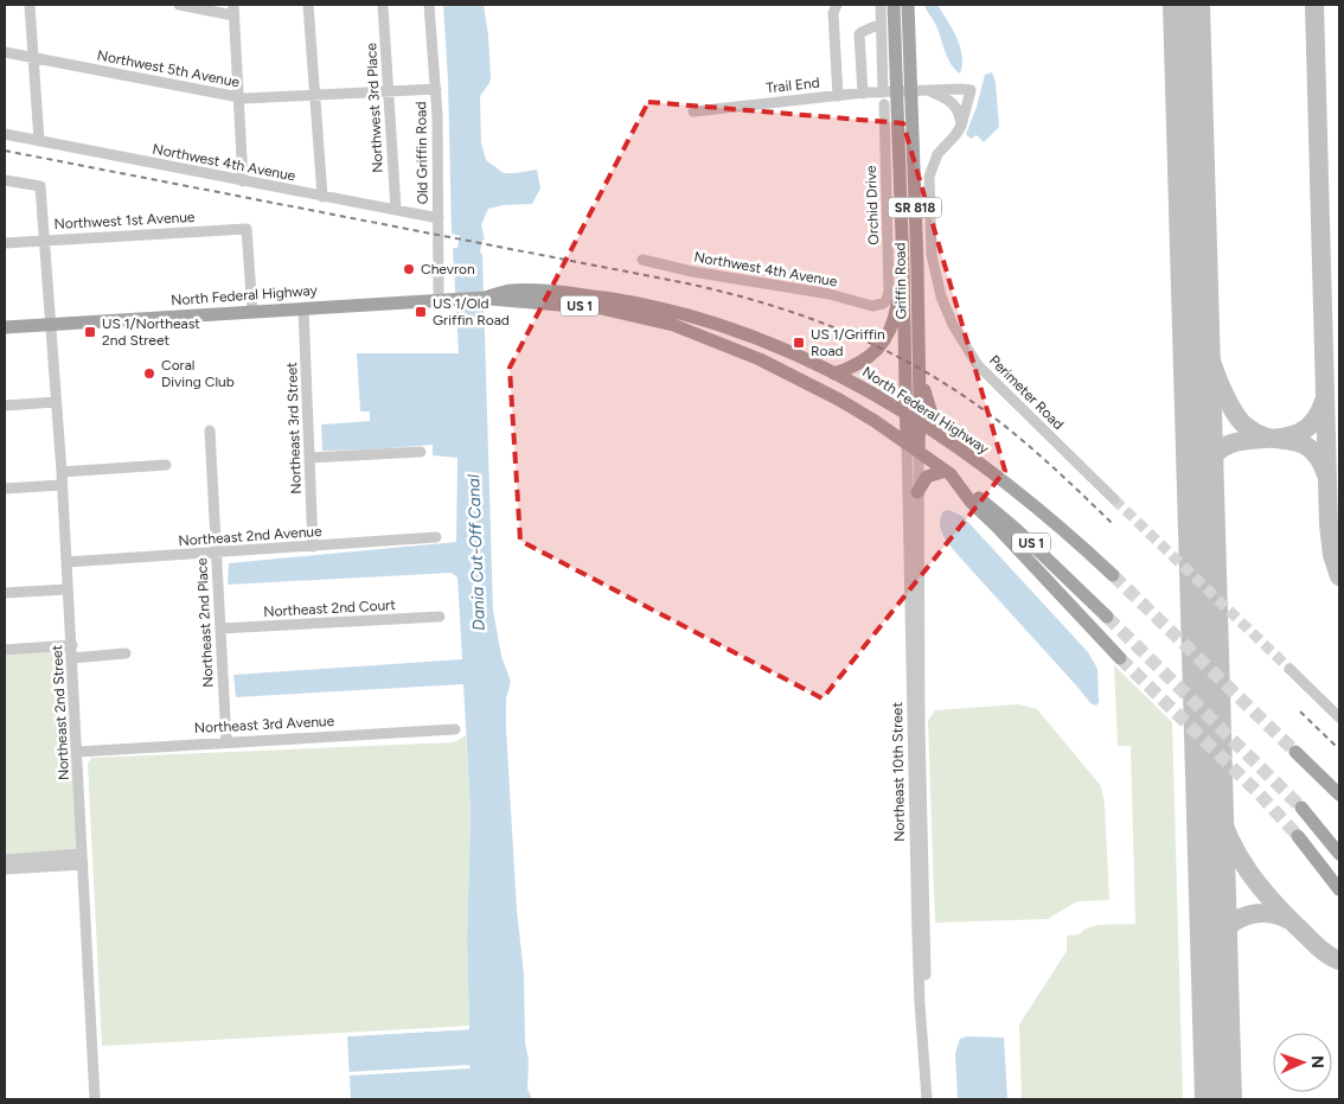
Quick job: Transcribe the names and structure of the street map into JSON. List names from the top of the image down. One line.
{"streets":{"main road":["SR 818","Griffin Road","North Federal Highway","US 1"],"street":["Northwest 5th Avenue","Trail End","Northwest 3rd Place","Old Griffin Road","Northwest 4th Avenue","Orchid Drive","Northwest 1st Avenue","Perimeter Road","Northeast 3rd Street","Northeast 2nd Avenue","Northeast 2nd Court","Northeast 2nd Place","Northeast 2nd Street","Northeast 3rd Avenue","Northeast 10th Street"]},"crossings":[["Northwest 5th Avenue","Northwest 3rd Place"],["Northwest 5th Avenue","Old Griffin Road"],["Trail End","Griffin Road"],["Trail End","Perimeter Road"],["Northwest 3rd Place","Northwest 4th Avenue"],["Old Griffin Road","Northwest 4th Avenue"],["Old Griffin Road","North Federal Highway"],["Northwest 4th Avenue","Orchid Drive"],["Northwest 1st Avenue","North Federal Highway"],["Northwest 1st Avenue","Northeast 2nd Street"],["Griffin Road","North Federal Highway"],["Griffin Road","Perimeter Road"],["Griffin Road","Northeast 10th Street"],["North Federal Highway","Northeast 3rd Street"],["North Federal Highway","Northeast 2nd Street"],["North Federal Highway","Northeast 10th Street"],["Northeast 3rd Street","Northeast 2nd Avenue"],["Northeast 2nd Avenue","Northeast 2nd Place"],["Northeast 2nd Avenue","Northeast 2nd Street"],["Northeast 2nd Court","Northeast 2nd Place"],["Northeast 2nd Place","Northeast 3rd Avenue"],["Northeast 2nd Street","Northeast 3rd Avenue"]],"water":["Dania Cut-Off Canal"],"places":{"other":["Chevron","Coral Diving Club"],"transit":["US 1/Old Griffin Road","US 1/Northeast 2nd Street","US 1/Griffin Road"]},"north":"right"}
